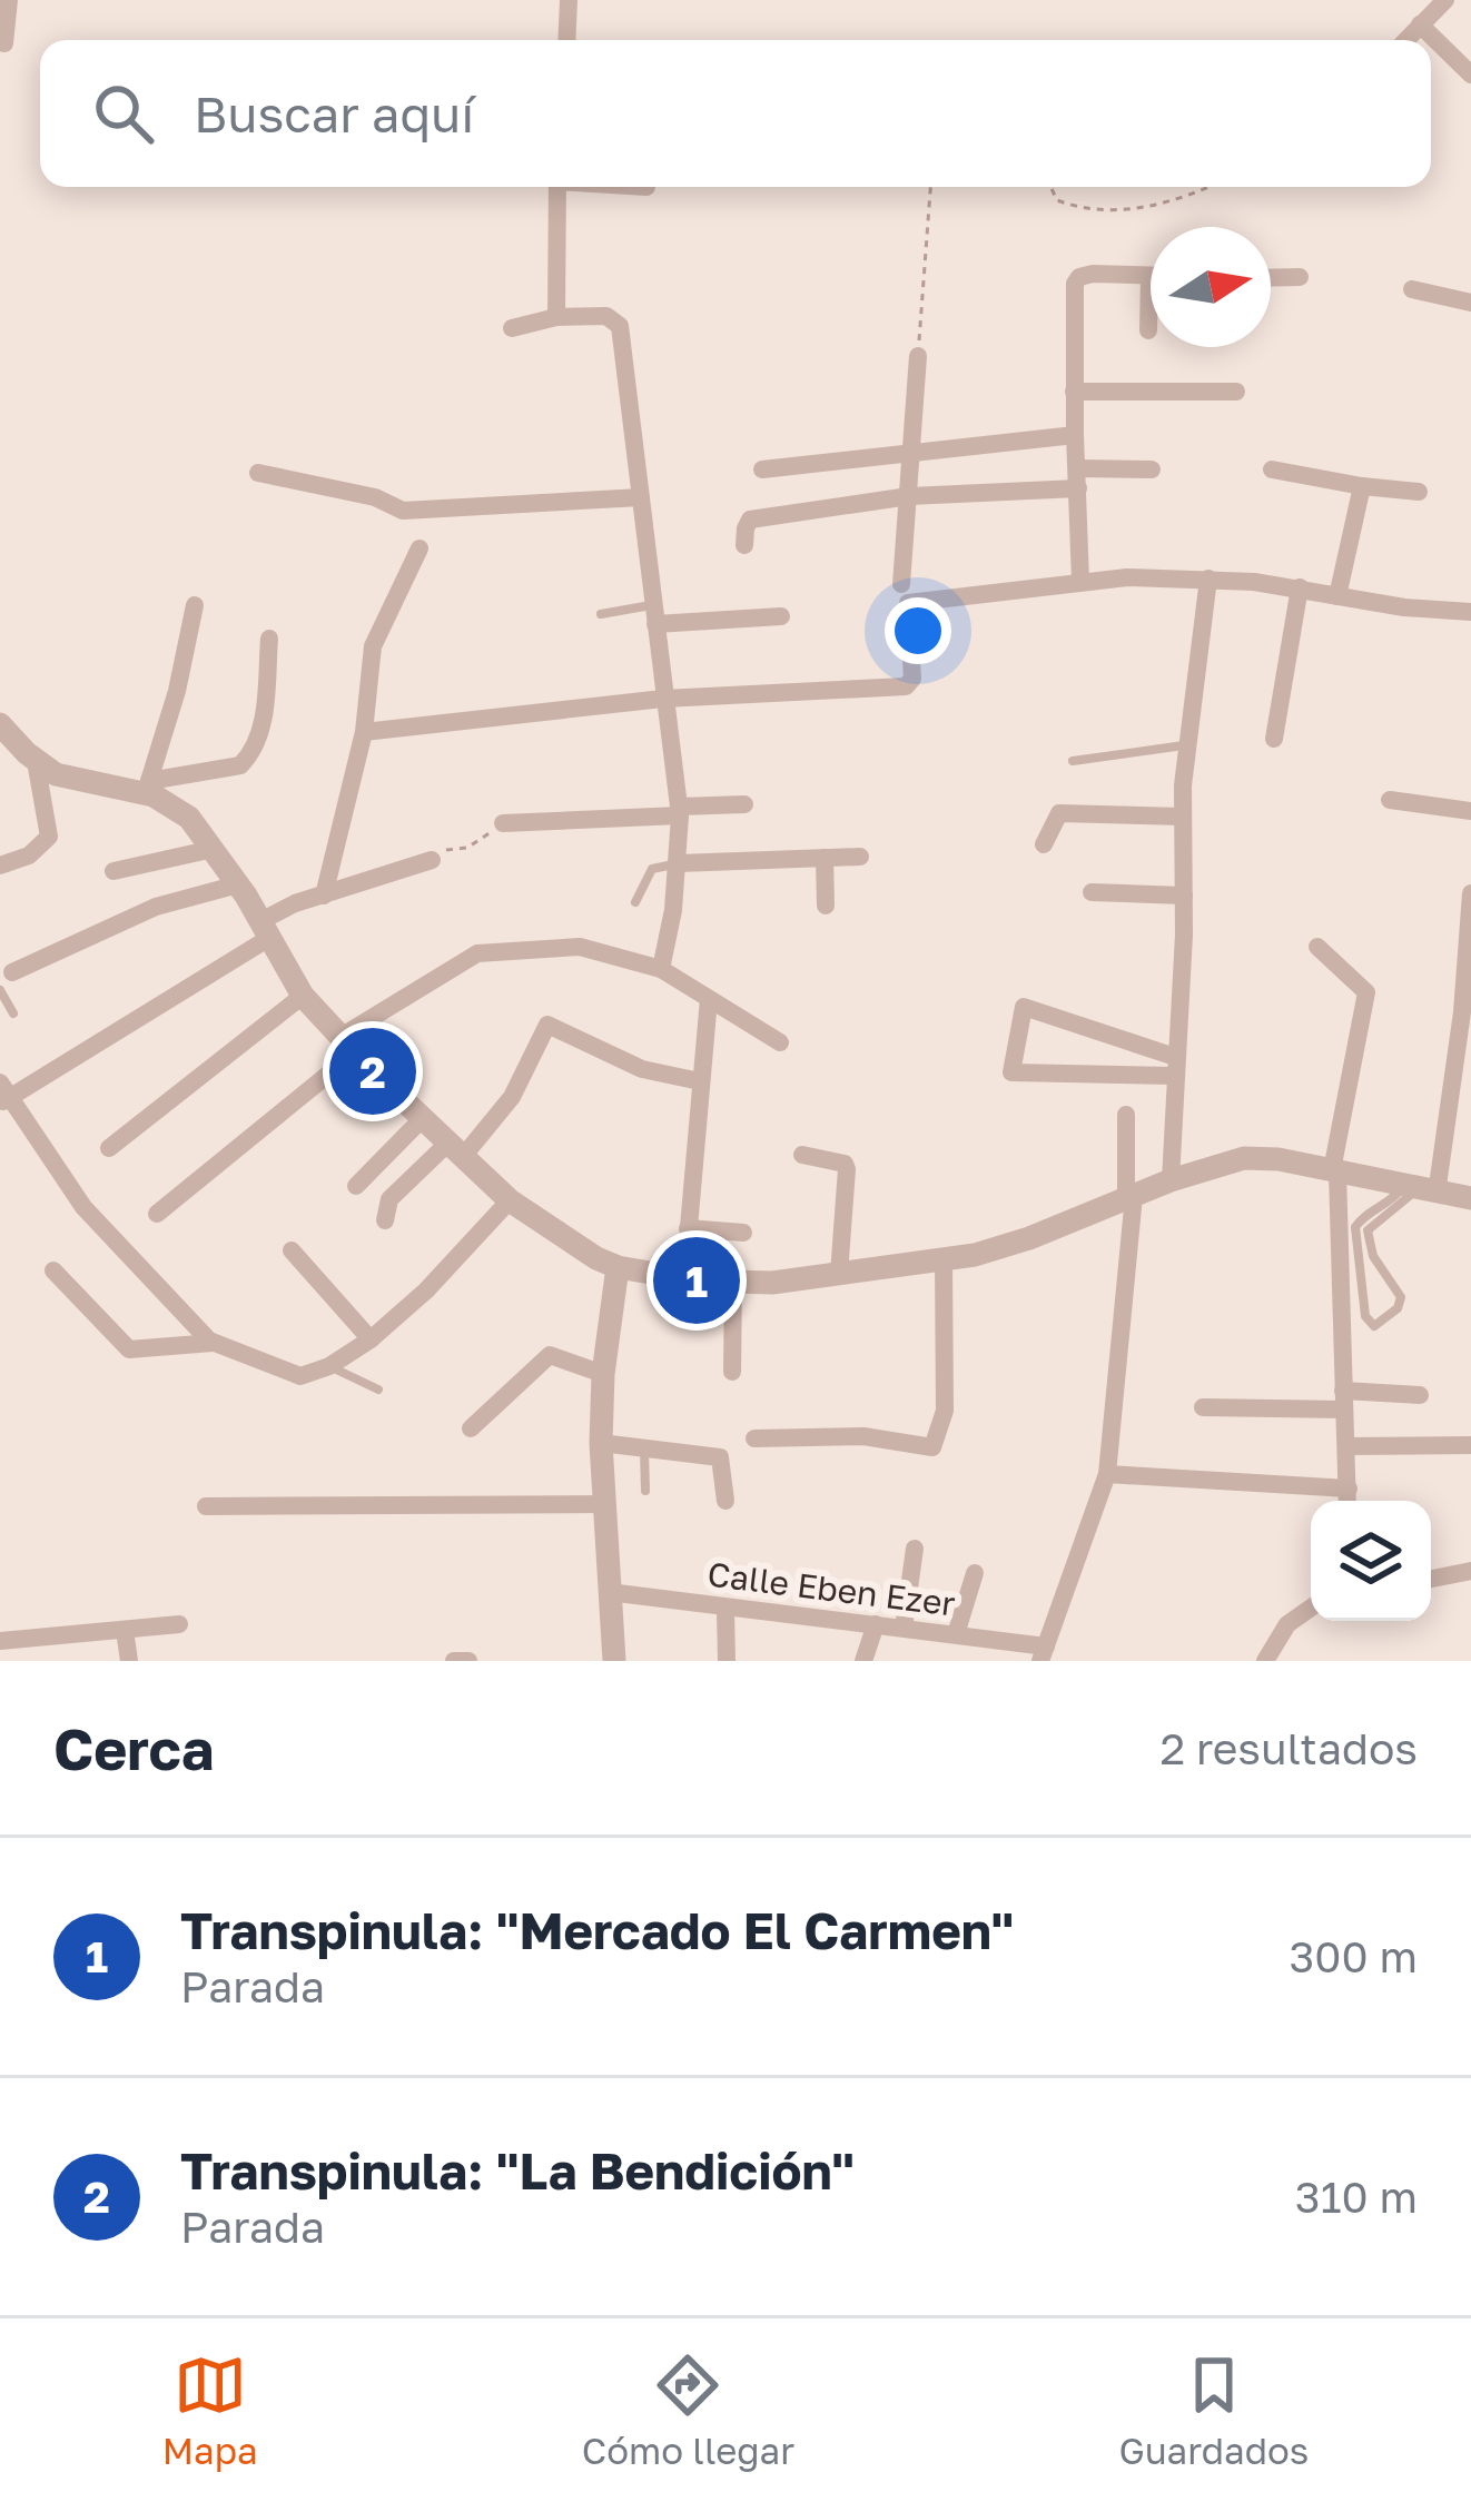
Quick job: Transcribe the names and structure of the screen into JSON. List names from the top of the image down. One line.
{"streets":{"street":["Calle Eben Ezer"]},"north":"right","page":{"search":"Buscar aquí","pins":["2","1"],"heading":["Cerca","2 resultados"],"list":[{"mark":"1","name":"Transpinula: \"Mercado El Carmen\"","note":"Parada","value":"300 m"},{"mark":"2","name":"Transpinula: \"La Bendición\"","note":"Parada","value":"310 m"}],"nav":["Mapa","Cómo llegar","Guardados"]}}
